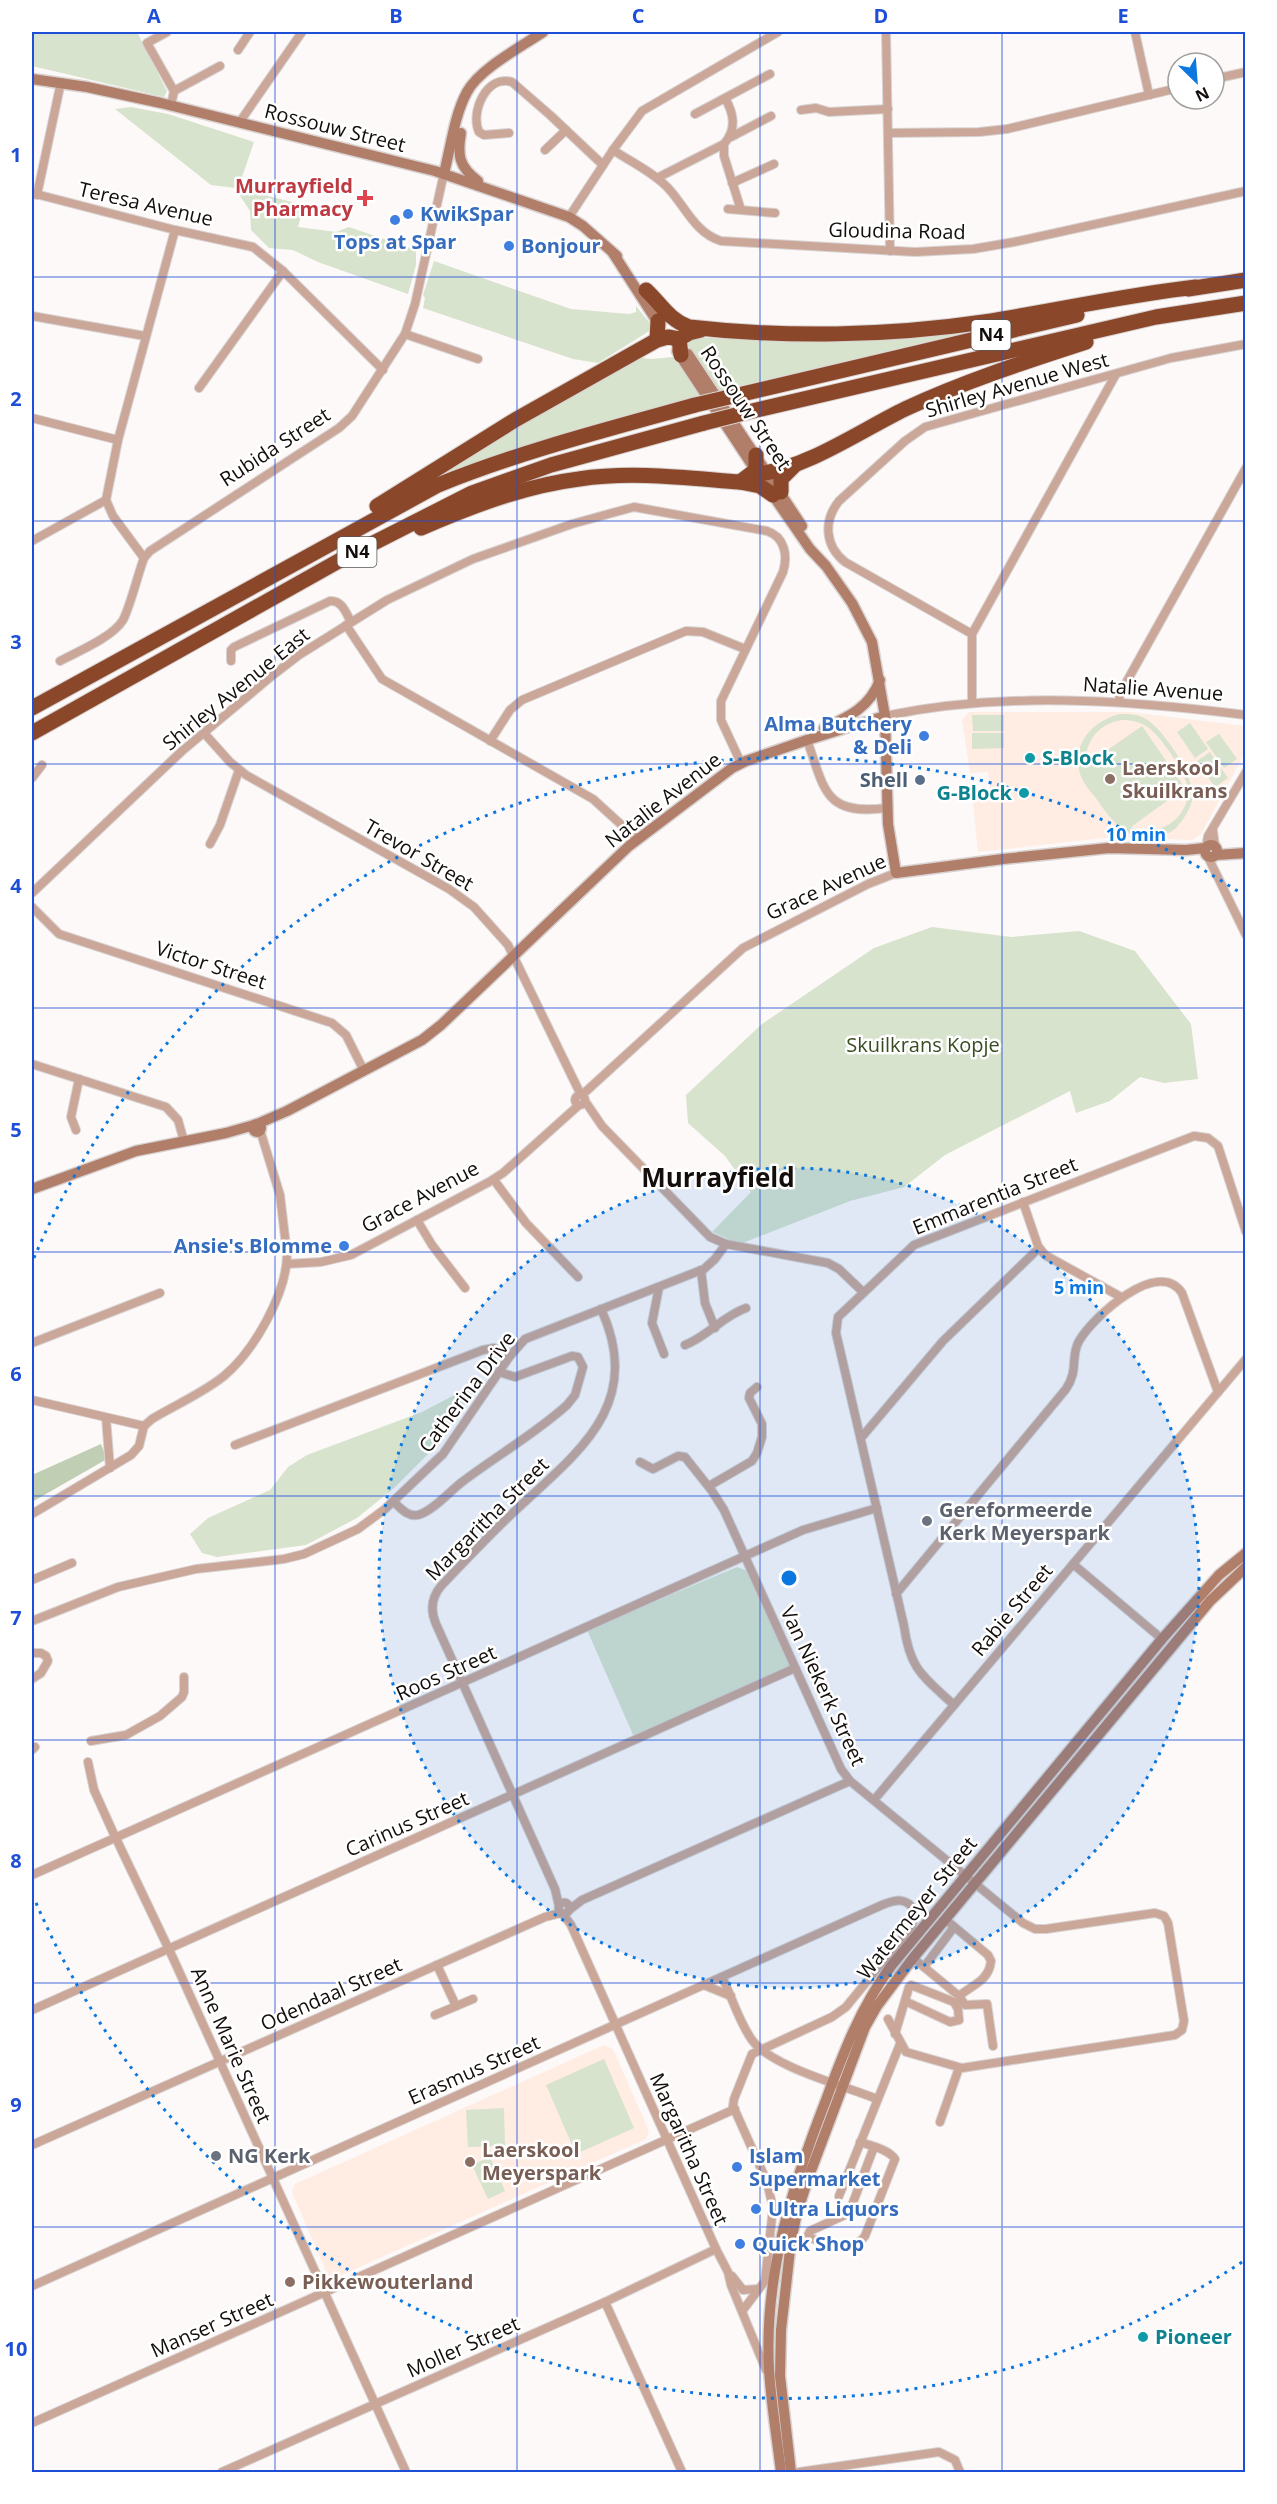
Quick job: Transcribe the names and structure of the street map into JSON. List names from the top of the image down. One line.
{"streets":{"highway":["N4"],"main road":["Rossouw Street","Rubida Street","Natalie Avenue","Grace Avenue","Watermeyer Street"],"street":["Teresa Avenue","Gloudina Road","Shirley Avenue West","Shirley Avenue East","Trevor Street","Victor Street","Emmarentia Street","Catherina Drive","Margaritha Street","Rabie Street","Roos Street","Van Niekerk Street","Carinus Street","Odendaal Street","Anne Marie Street","Erasmus Street","Manser Street","Moller Street"]},"crossings":[["Rossouw Street","Rubida Street"],["Rossouw Street","Natalie Avenue"],["Rossouw Street","Grace Avenue"],["Teresa Avenue","Rubida Street"],["Shirley Avenue East","Trevor Street"],["Natalie Avenue","Trevor Street"],["Natalie Avenue","Victor Street"],["Trevor Street","Grace Avenue"],["Trevor Street","Emmarentia Street"],["Trevor Street","Catherina Drive"],["Emmarentia Street","Rabie Street"],["Emmarentia Street","Roos Street"],["Catherina Drive","Margaritha Street"],["Margaritha Street","Roos Street"],["Margaritha Street","Carinus Street"],["Margaritha Street","Watermeyer Street"],["Margaritha Street","Odendaal Street"],["Margaritha Street","Erasmus Street"],["Margaritha Street","Manser Street"],["Margaritha Street","Moller Street"],["Rabie Street","Van Niekerk Street"],["Roos Street","Van Niekerk Street"],["Roos Street","Anne Marie Street"],["Van Niekerk Street","Carinus Street"],["Van Niekerk Street","Watermeyer Street"],["Van Niekerk Street","Odendaal Street"],["Carinus Street","Anne Marie Street"],["Odendaal Street","Anne Marie Street"],["Anne Marie Street","Erasmus Street"],["Anne Marie Street","Manser Street"],["Anne Marie Street","Moller Street"]],"districts":["Murrayfield"],"parks":["Skuilkrans Kopje"],"places":{"health":["Murrayfield Pharmacy"],"other":["KwikSpar","Tops at Spar","Bonjour","Alma Butchery & Deli","S-Block","Laerskool Skuilkrans","Shell","G-Block","Ansie's Blomme","Gereformeerde Kerk Meyerspark","NG Kerk","Laerskool Meyerspark","Islam Supermarket","Ultra Liquors","Quick Shop","Pikkewouterland","Pioneer"]},"north":"bottom right","grid":{"columns":["A","B","C","D","E"],"rows":["1","2","3","4","5","6","7","8","9","10"]},"rings":["10 min","5 min"]}
